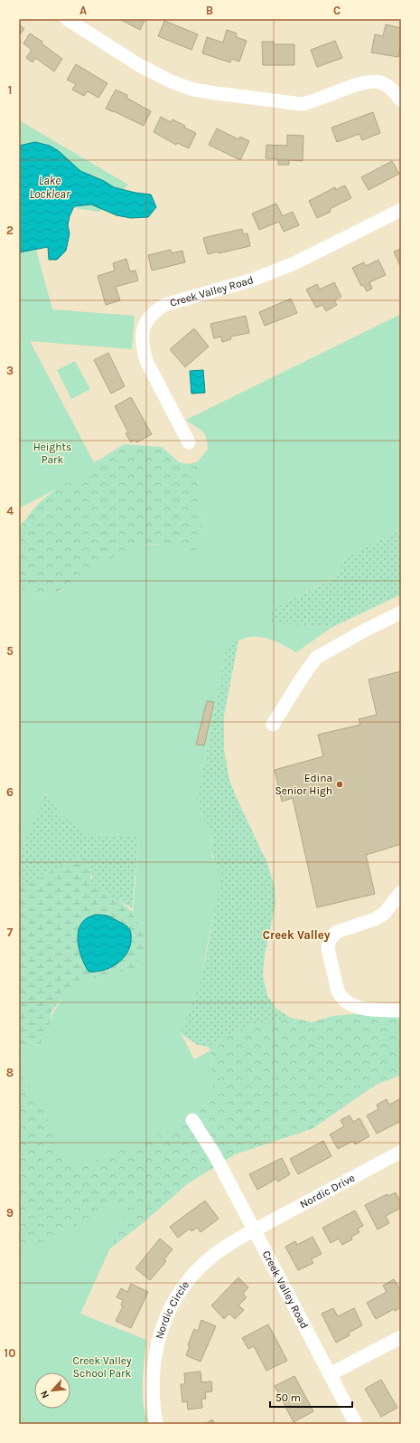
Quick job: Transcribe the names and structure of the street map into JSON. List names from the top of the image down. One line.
{"streets":{"street":["Creek Valley Road","Nordic Drive","Nordic Circle"]},"crossings":[["Creek Valley Road","Nordic Drive"],["Creek Valley Road","Nordic Circle"],["Nordic Drive","Nordic Circle"]],"districts":["Creek Valley"],"water":["Lake Locklear"],"parks":["Heights Park","Creek Valley School Park"],"places":["Edina Senior High"],"scale_bar":"50 m","north":"bottom left","grid":{"columns":["A","B","C"],"rows":["1","2","3","4","5","6","7","8","9","10"]}}
